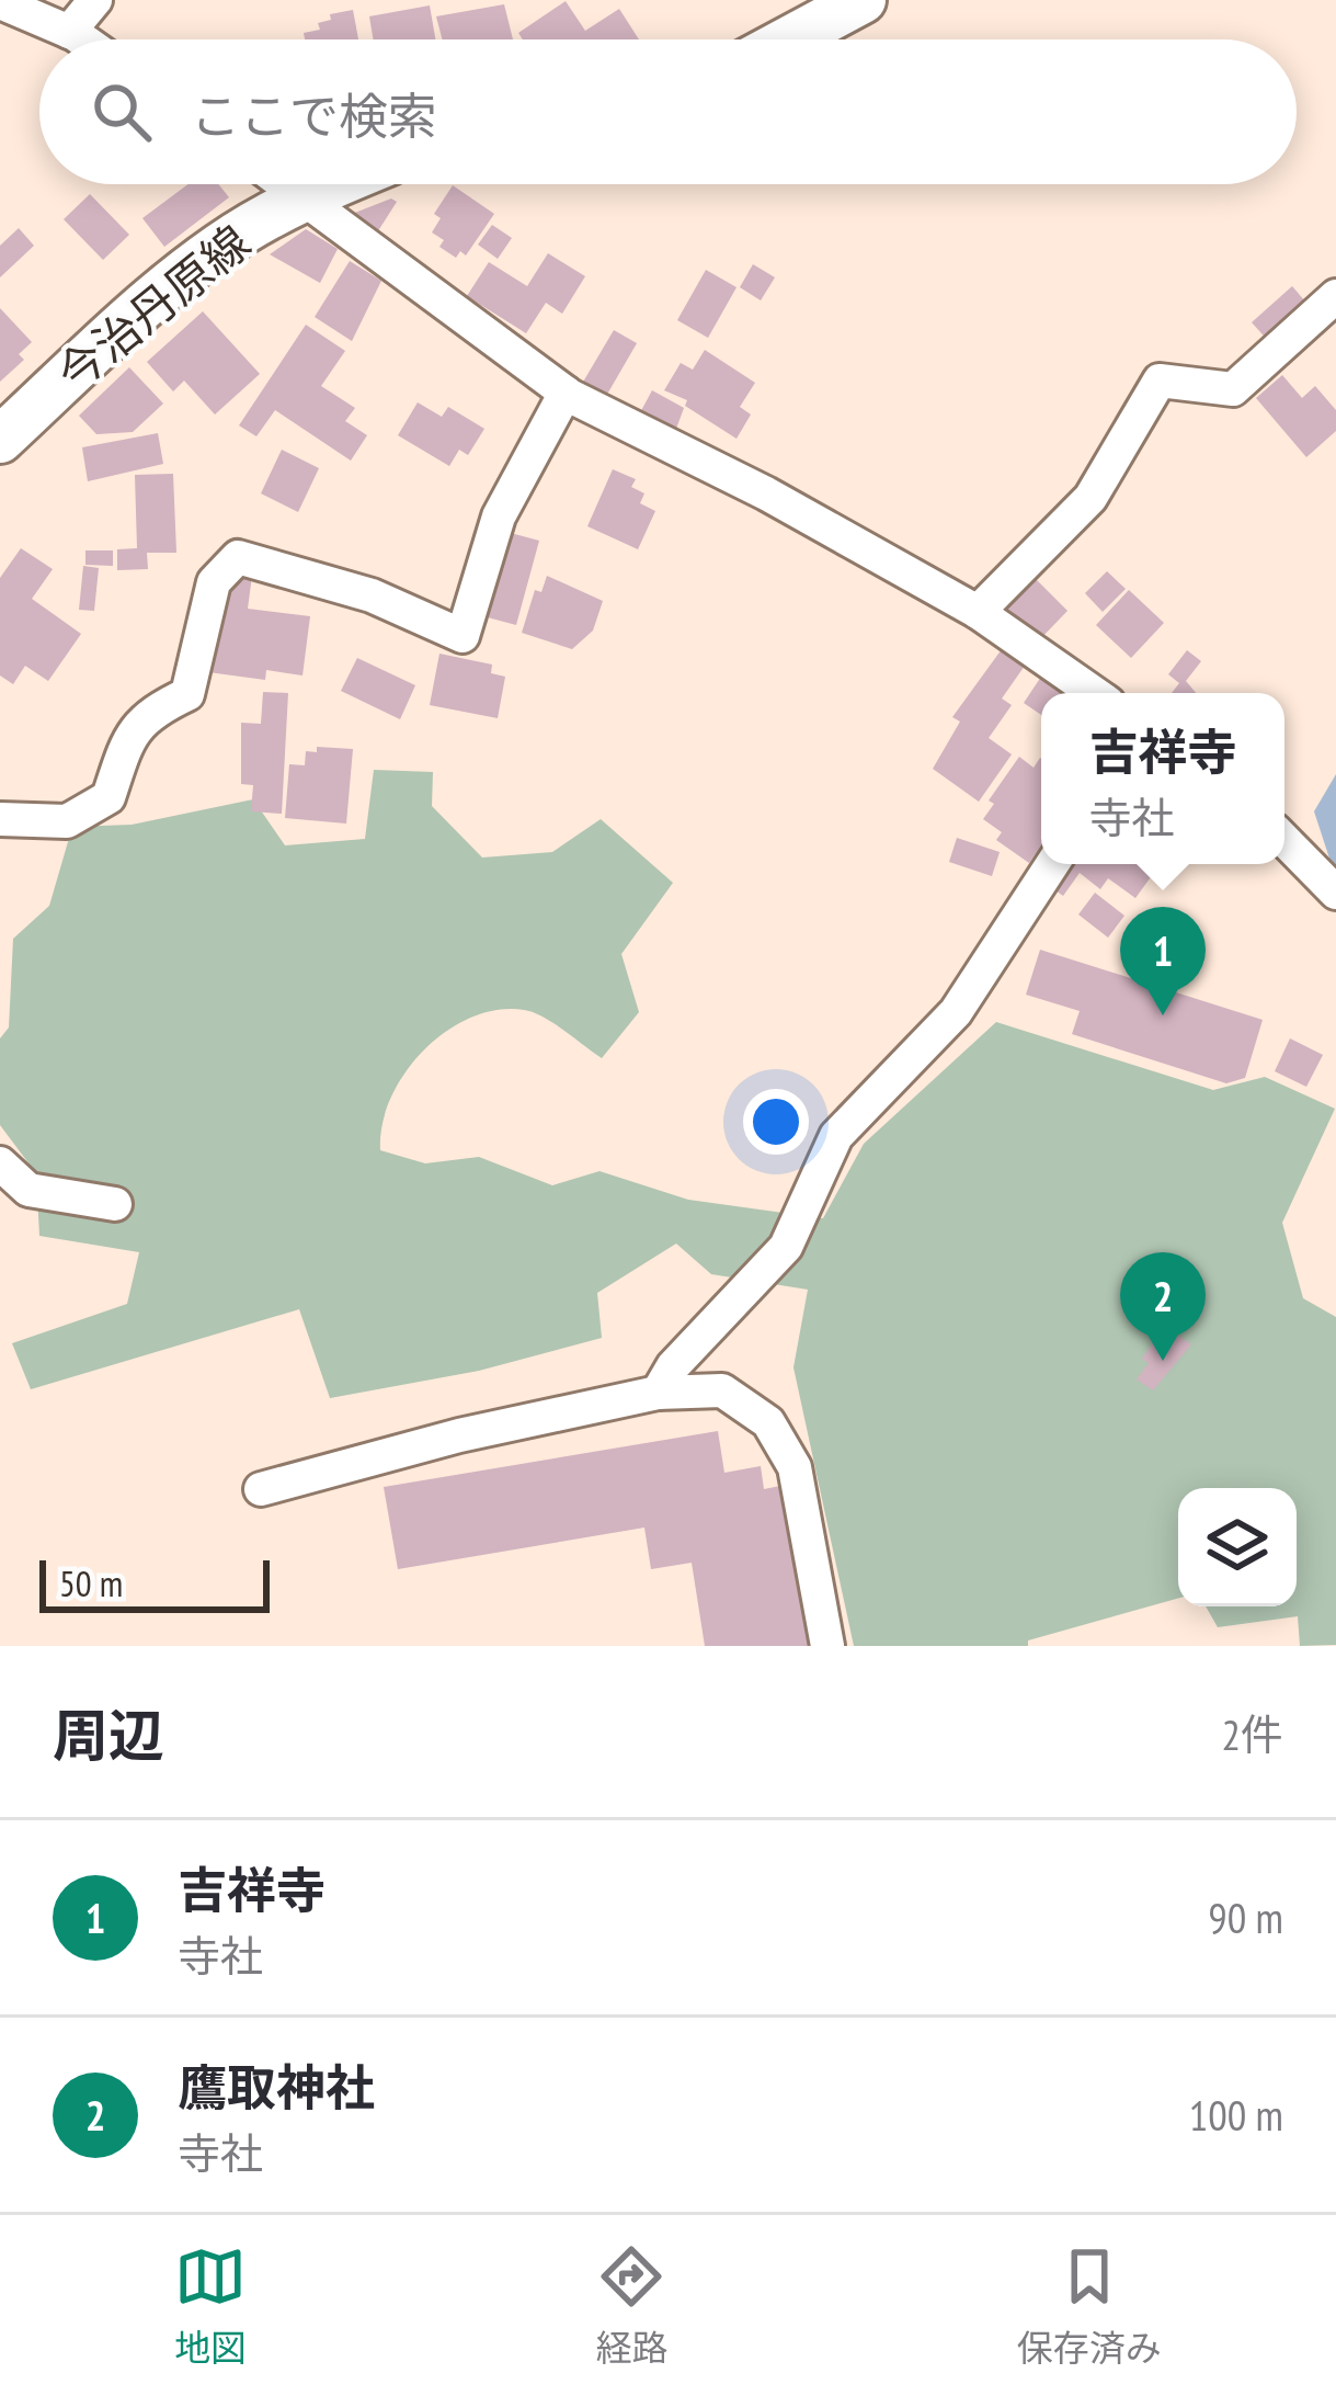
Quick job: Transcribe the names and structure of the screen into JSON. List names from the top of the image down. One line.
{"streets":{"main road":["今治丹原線"]},"scale_bar":"50 m","page":{"search":"ここで検索","popup":["吉祥寺","寺社"],"pins":["1","2"],"scale":"50 m","heading":["周辺","2件"],"list":[{"mark":"1","name":"吉祥寺","note":"寺社","value":"90 m"},{"mark":"2","name":"鷹取神社","note":"寺社","value":"100 m"}],"nav":["地図","経路","保存済み"]}}
